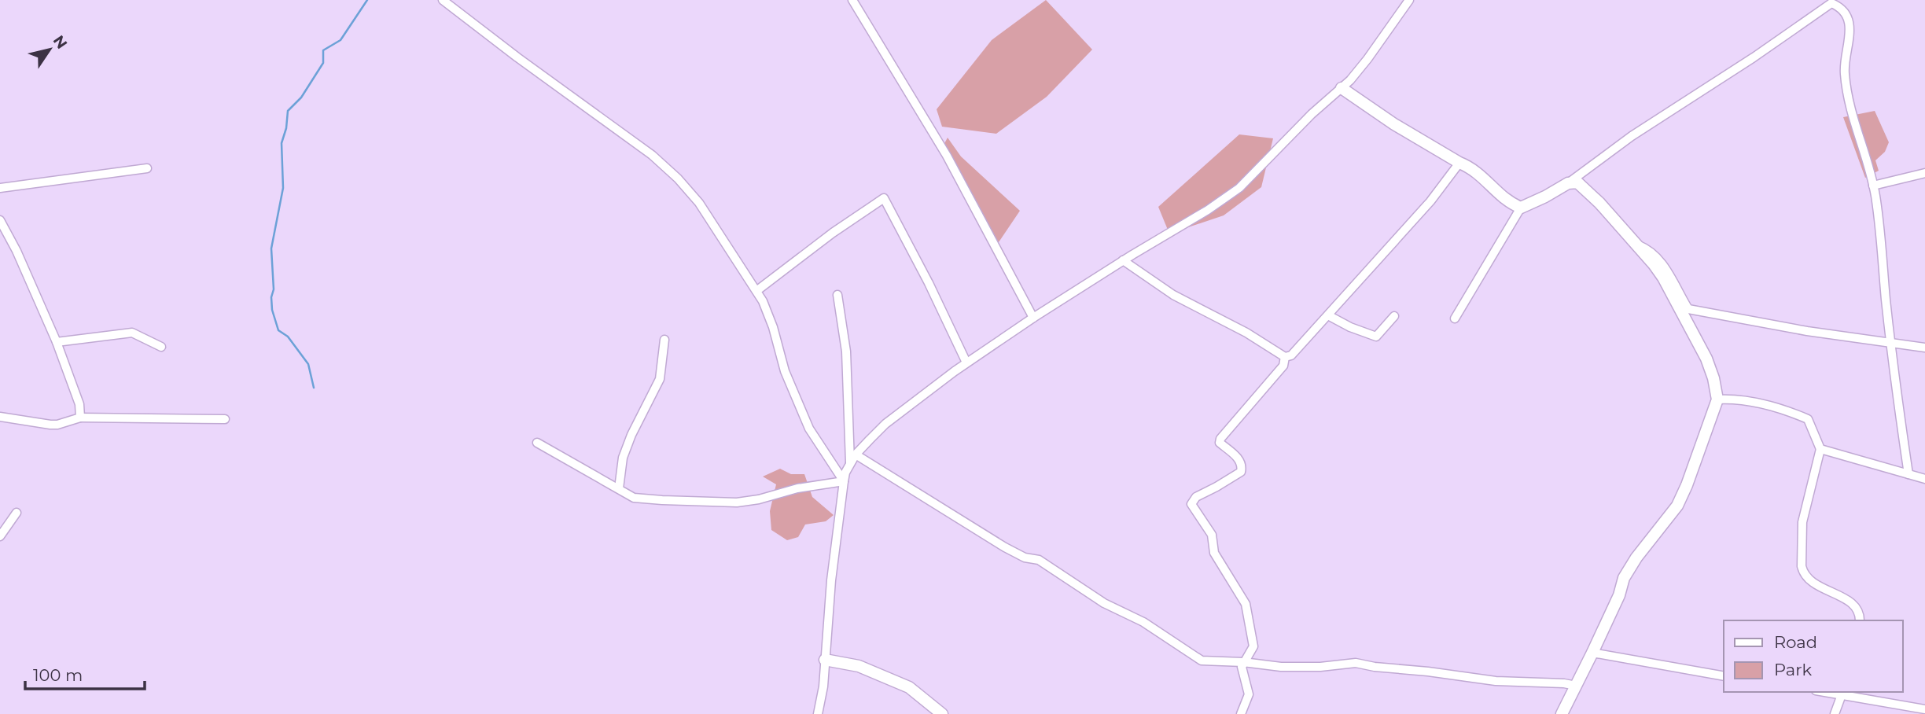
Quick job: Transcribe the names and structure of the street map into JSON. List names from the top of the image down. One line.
{"legend":["Road","Park"],"scale_bar":"100 m","north":"top right"}
